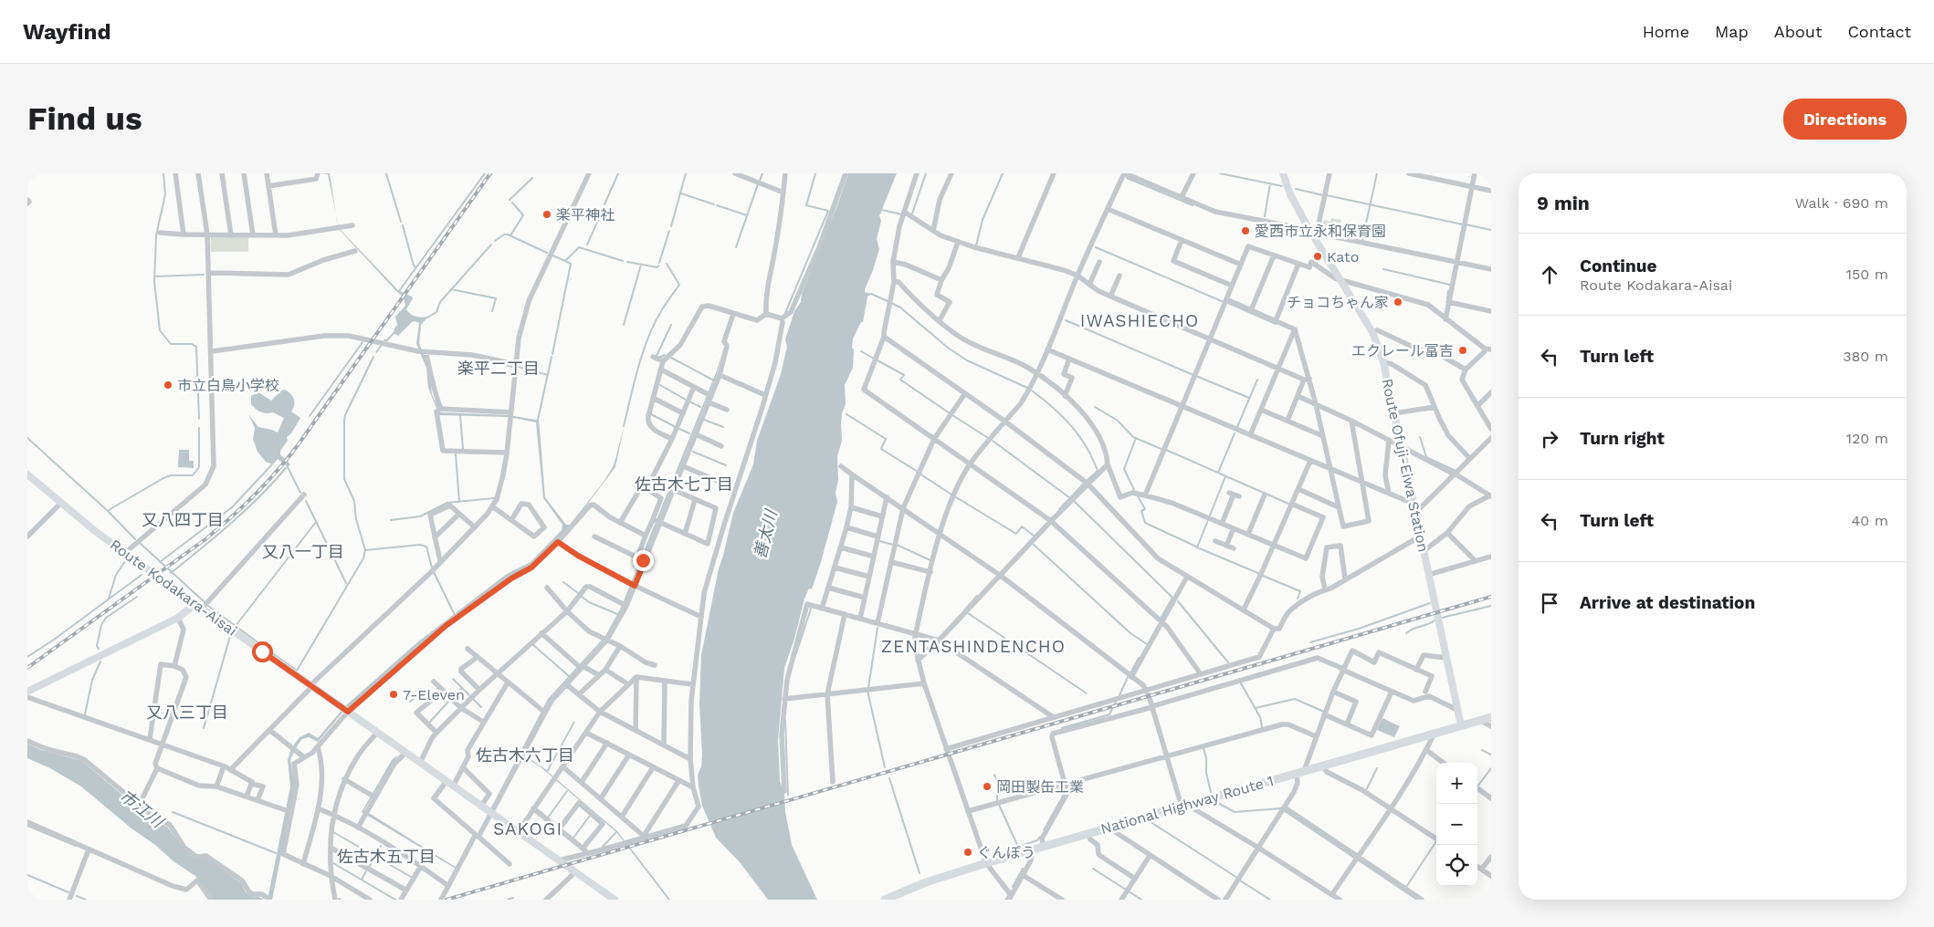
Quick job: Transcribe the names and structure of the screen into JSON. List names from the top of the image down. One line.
{"streets":{"highway":["National Highway Route 1"],"main road":["Route Ofuji-Eiwa Station","Route Kodakara-Aisai"]},"crossings":[["Route Ofuji-Eiwa Station","National Highway Route 1"]],"districts":["IWASHIECHO","楽平二丁目","佐古木七丁目","又八四丁目","又八一丁目","ZENTASHINDENCHO","又八三丁目","佐古木六丁目","SAKOGI","佐古木五丁目"],"water":["善太川","市江川"],"places":["楽平神社","愛西市立永和保育園","Kato","チョコちゃん家","エクレール富吉","市立白鳥小学校","7-Eleven","岡田製缶工業","ぐんぽう"],"page":{"header":"Wayfind","nav":["Home","Map","About","Contact"],"buttons":"Directions","title":"Find us","heading":["9 min","Walk · 690 m"],"list":[["Continue","Route Kodakara-Aisai","150 m"],["Turn left","380 m"],["Turn right","120 m"],["Turn left","40 m"],"Arrive at destination"],"map_buttons":["+","−"]}}
